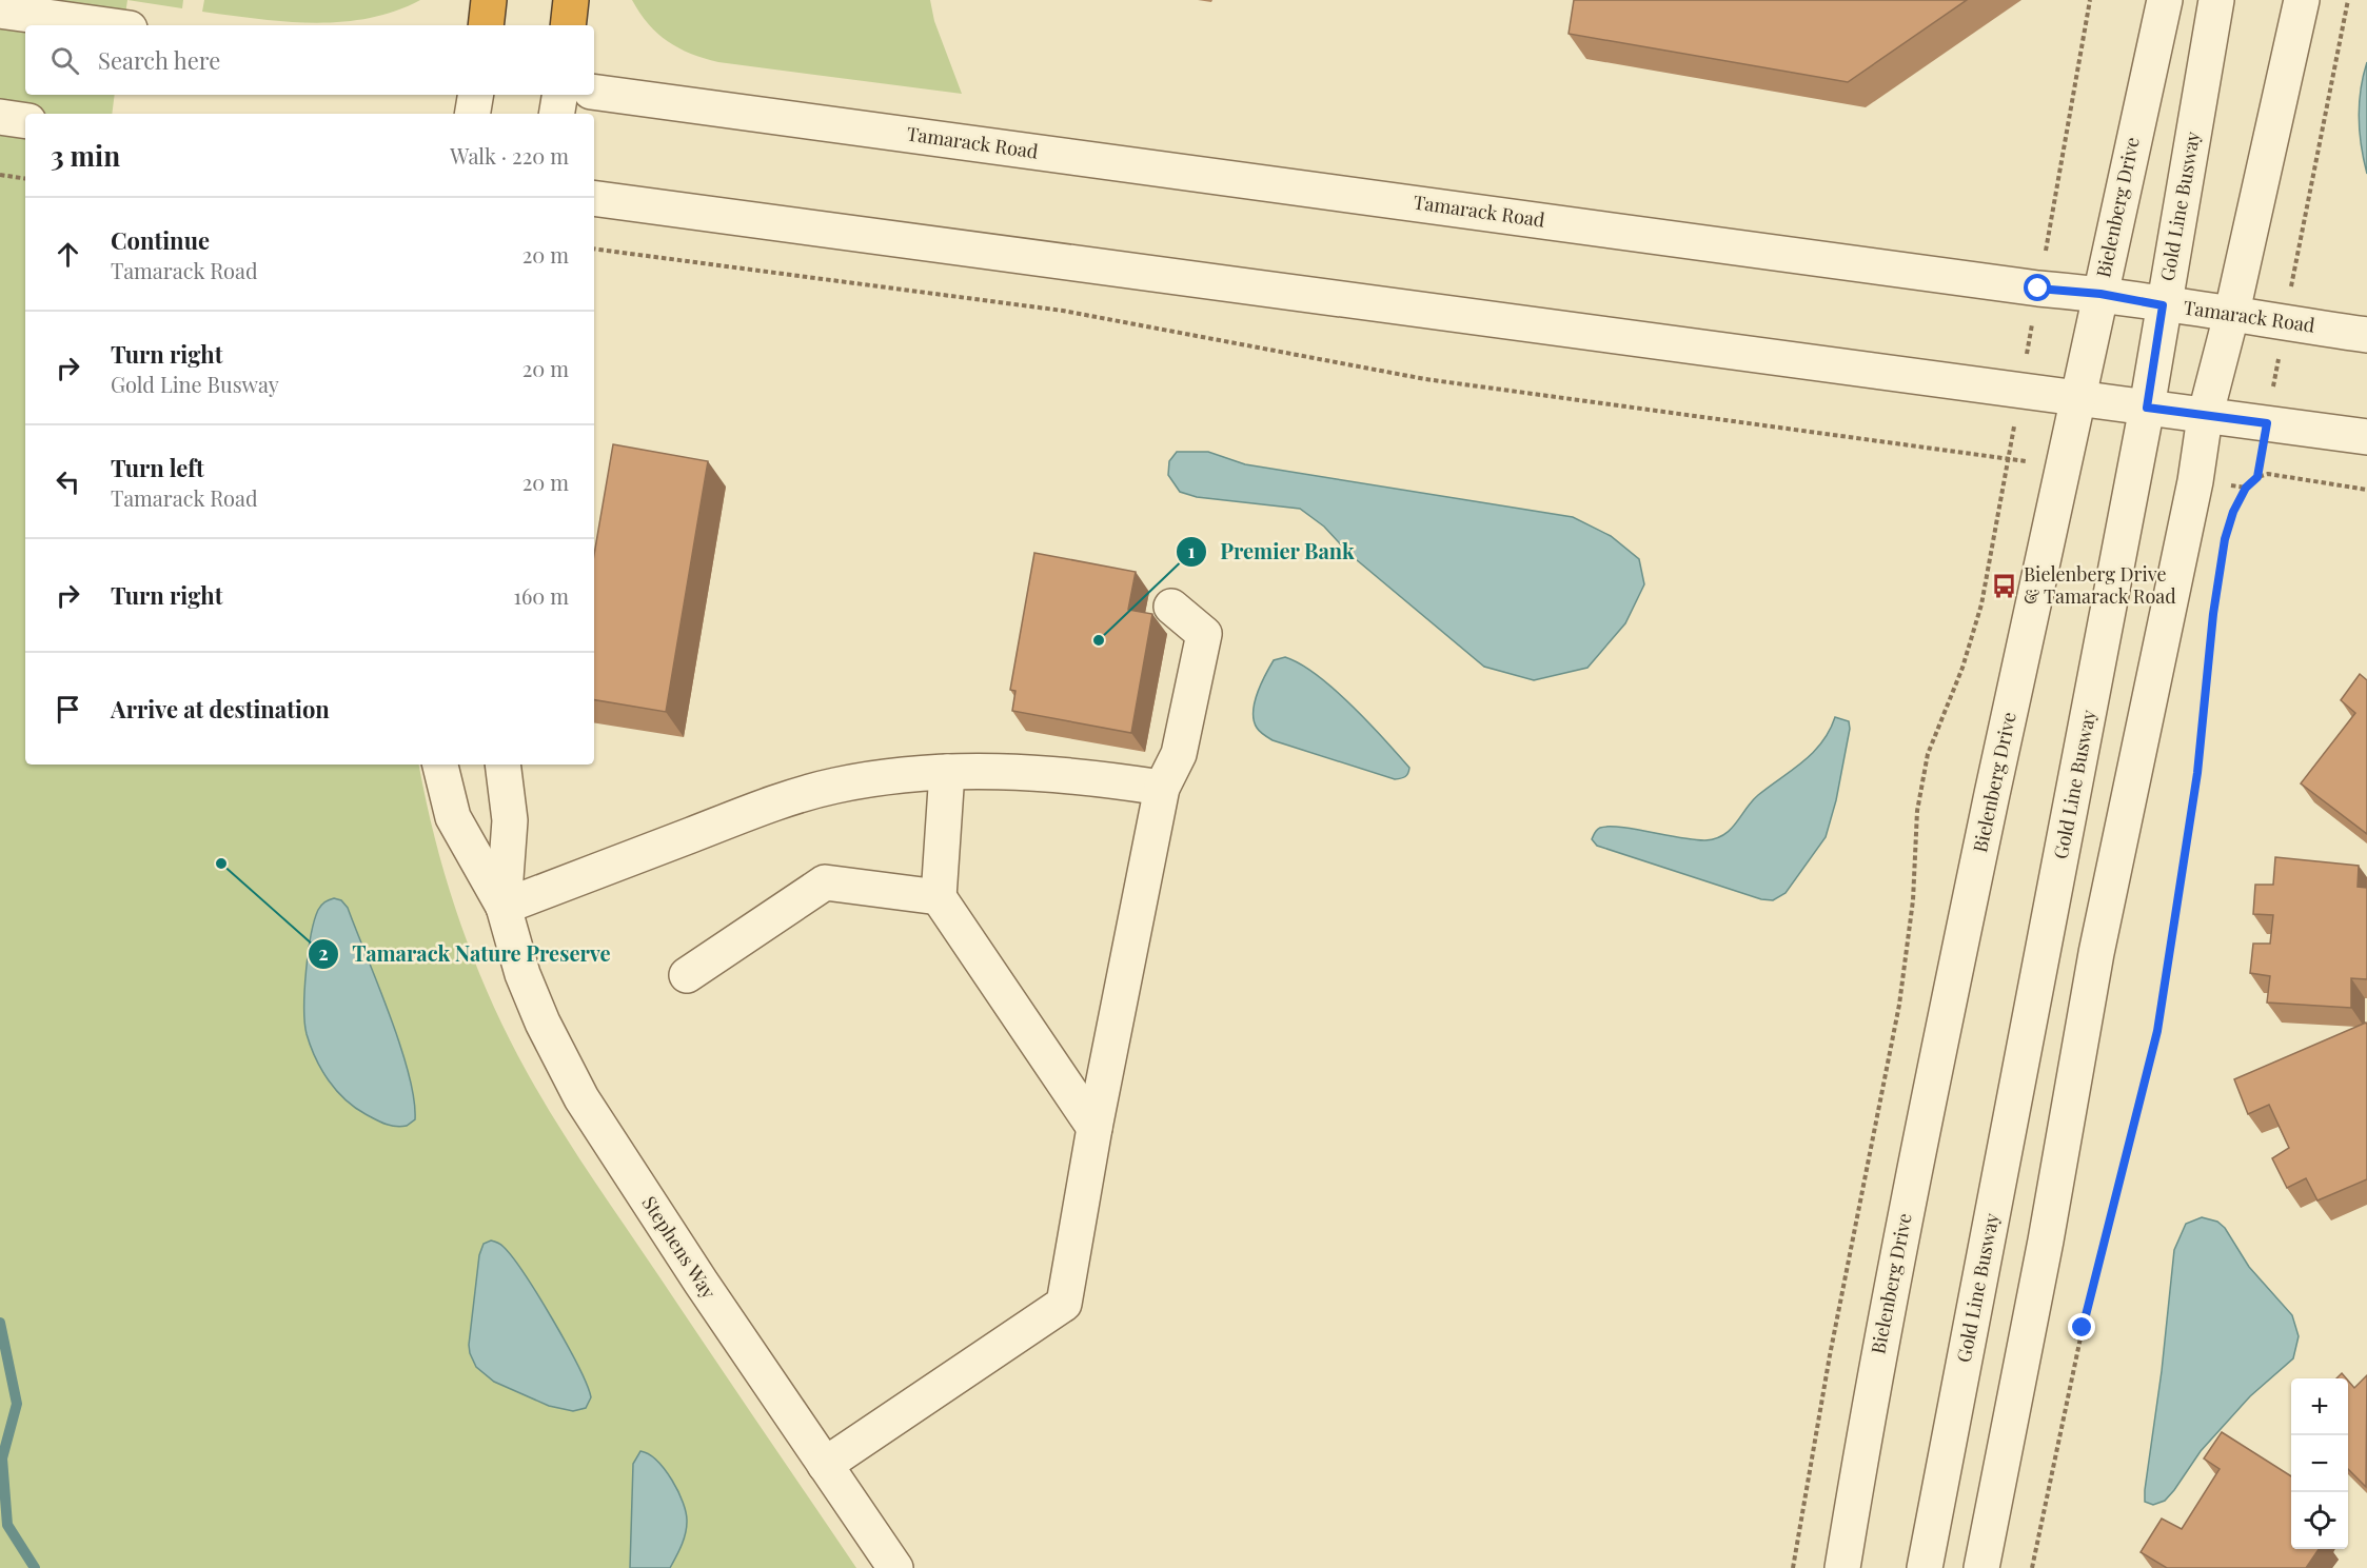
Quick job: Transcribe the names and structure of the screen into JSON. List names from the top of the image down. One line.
{"streets":{"street":["Tamarack Road","Gold Line Busway","Bielenberg Drive","Stephens Way"]},"crossings":[["Tamarack Road","Gold Line Busway"],["Tamarack Road","Bielenberg Drive"]],"places":{"bus stop":["Bielenberg Drive & Tamarack Road"],"other":["Premier Bank","Tamarack Nature Preserve"]},"page":{"search":"Search here","heading":["3 min","Walk · 220 m"],"list":[["Continue","Tamarack Road","20 m"],["Turn right","Gold Line Busway","20 m"],["Turn left","Tamarack Road","20 m"],["Turn right","160 m"],"Arrive at destination"],"map_buttons":["+","−"]}}
